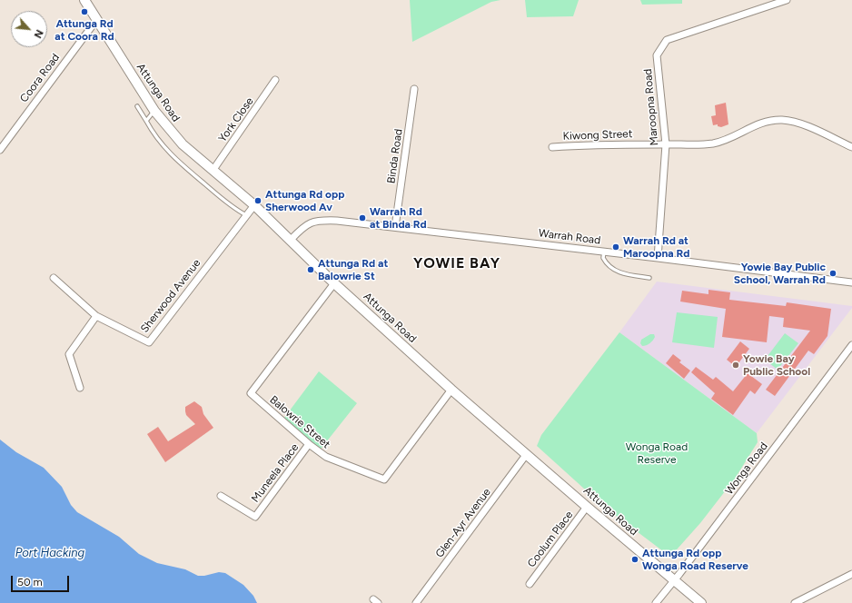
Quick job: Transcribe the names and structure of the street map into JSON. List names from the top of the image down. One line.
{"streets":{"street":["Coora Road","Attunga Road","Maroopna Road","York Close","Kiwong Street","Binda Road","Warrah Road","Sherwood Avenue","Balowrie Street","Wonga Road","Muneela Place","Glen-Ayr Avenue","Coolum Place"]},"crossings":[["Coora Road","Attunga Road"],["Attunga Road","York Close"],["Attunga Road","Warrah Road"],["Attunga Road","Sherwood Avenue"],["Attunga Road","Balowrie Street"],["Attunga Road","Wonga Road"],["Attunga Road","Glen-Ayr Avenue"],["Attunga Road","Coolum Place"],["Maroopna Road","Kiwong Street"],["Maroopna Road","Warrah Road"],["Binda Road","Warrah Road"],["Balowrie Street","Muneela Place"]],"districts":["YOWIE BAY"],"water":["Port Hacking"],"parks":["Wonga Road Reserve"],"places":["Attunga Rd at Coora Rd","Attunga Rd opp Sherwood Av","Warrah Rd at Binda Rd","Warrah Rd at Maroopna Rd","Attunga Rd at Balowrie St","Yowie Bay Public School, Warrah Rd","Yowie Bay Public School","Attunga Rd opp Wonga Road Reserve"],"scale_bar":"50 m","north":"bottom right"}
